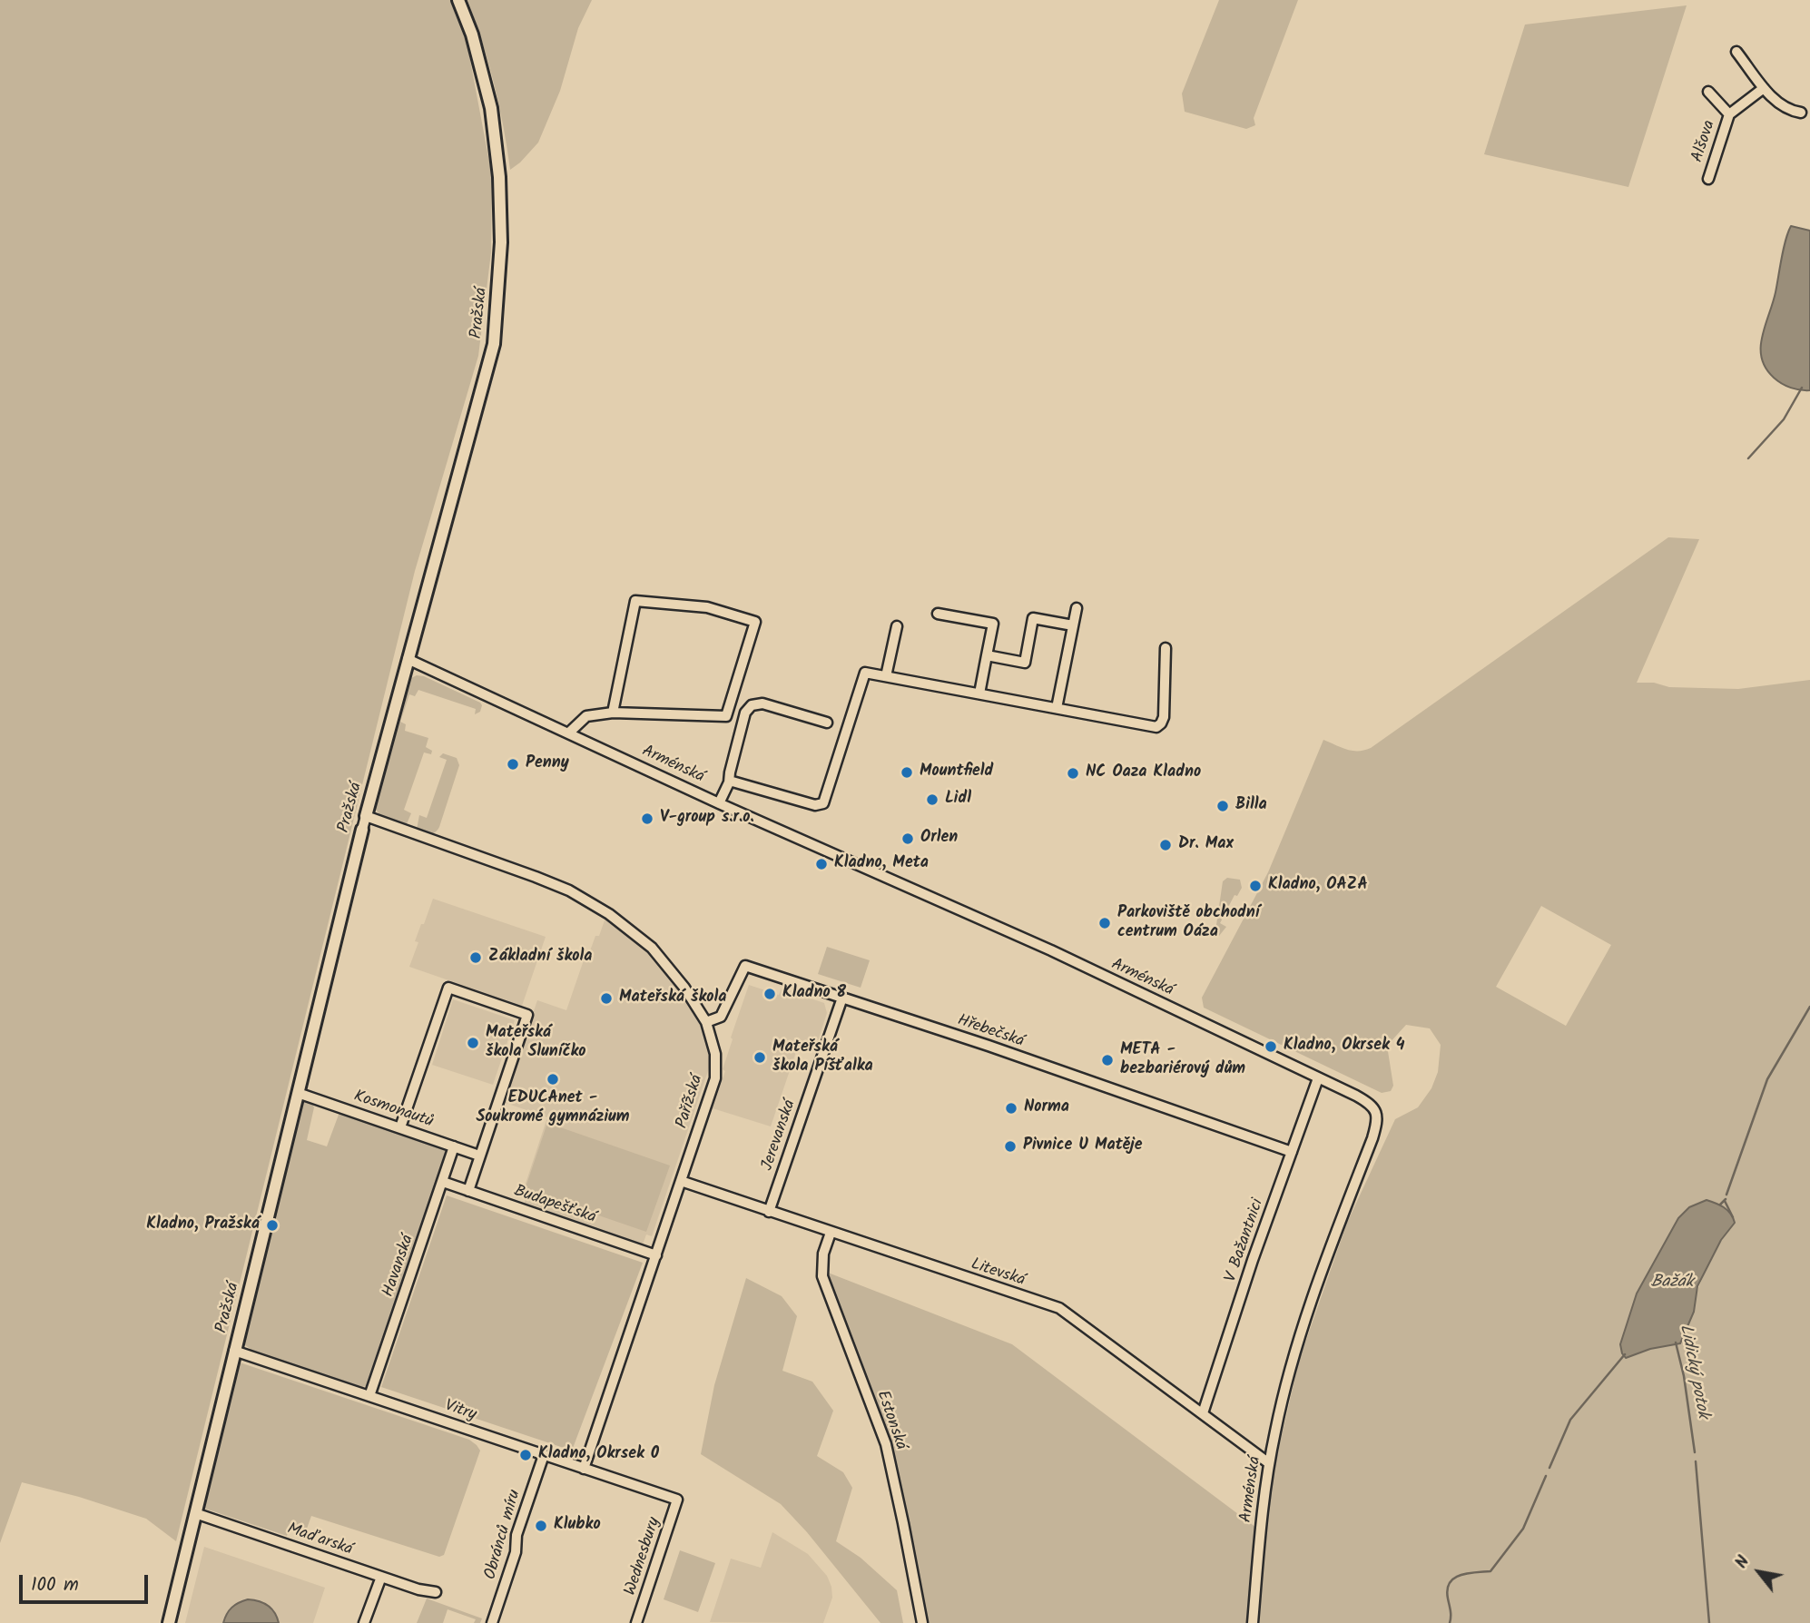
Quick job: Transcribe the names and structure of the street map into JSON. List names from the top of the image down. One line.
{"streets":{"street":["Alšova","Pražská","Arménská","Hřebečská","Pařížská","Kosmonautů","Jerevanská","Budapešťská","V Bažantnici","Havanská","Litevská","Vitry","Estonská","Obránců míru","Maďarská","Wednesbury"]},"crossings":[["Pražská","Arménská"],["Pražská","Pařížská"],["Pražská","Kosmonautů"],["Pražská","Vitry"],["Pražská","Maďarská"],["Arménská","V Bažantnici"],["Arménská","Litevská"],["Hřebečská","Pařížská"],["Hřebečská","Jerevanská"],["Hřebečská","V Bažantnici"],["Pařížská","Budapešťská"],["Pařížská","Litevská"],["Pařížská","Vitry"],["Kosmonautů","Havanská"],["Jerevanská","Litevská"],["Budapešťská","Havanská"],["V Bažantnici","Litevská"],["Havanská","Vitry"],["Litevská","Estonská"],["Vitry","Obránců míru"],["Vitry","Wednesbury"]],"water":["Bažák","Lidický potok"],"places":["Penny","Mountfield","NC Oaza Kladno","Lidl","Billa","V-group s.r.o.","Orlen","Dr. Max","Kladno, Meta","Kladno, OAZA","Parkoviště obchodní centrum Oáza","Základní škola","Kladno 8","Mateřská škola","Mateřská škola Sluníčko","Kladno, Okrsek 4","Mateřská škola Píšťalka","META - bezbariérový dům","EDUCAnet - Soukromé gymnázium","Norma","Pivnice U Matěje","Kladno, Pražská","Kladno, Okrsek 0","Klubko"],"scale_bar":"100 m","north":"top left"}
